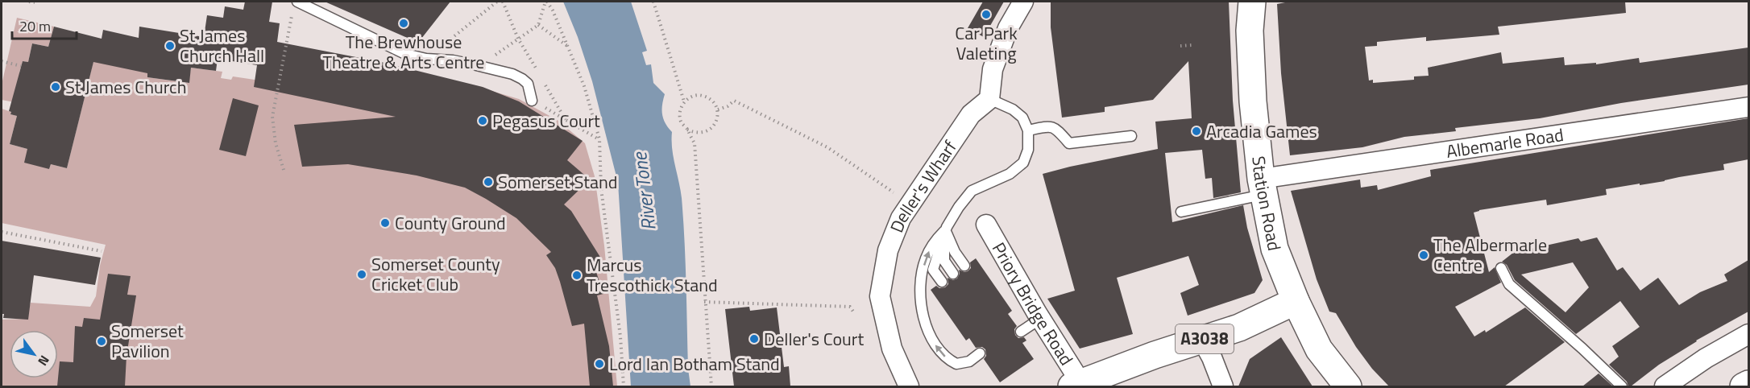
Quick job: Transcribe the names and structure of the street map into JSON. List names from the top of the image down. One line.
{"streets":{"main road":["Station Road","Priory Bridge Road","A3038"],"street":["Albemarle Road","Deller's Wharf"]},"crossings":[["Albemarle Road","Station Road"],["Station Road","Priory Bridge Road"]],"water":["River Tone"],"places":["Car Park Valeting","The Brewhouse Theatre & Arts Centre","St James Church Hall","St James Church","Pegasus Court","Arcadia Games","Somerset Stand","County Ground","The Albermarle Centre","Somerset County Cricket Club","Marcus Trescothick Stand","Deller's Court","Somerset Pavilion","Lord Ian Botham Stand"],"scale_bar":"20 m","north":"bottom right"}
